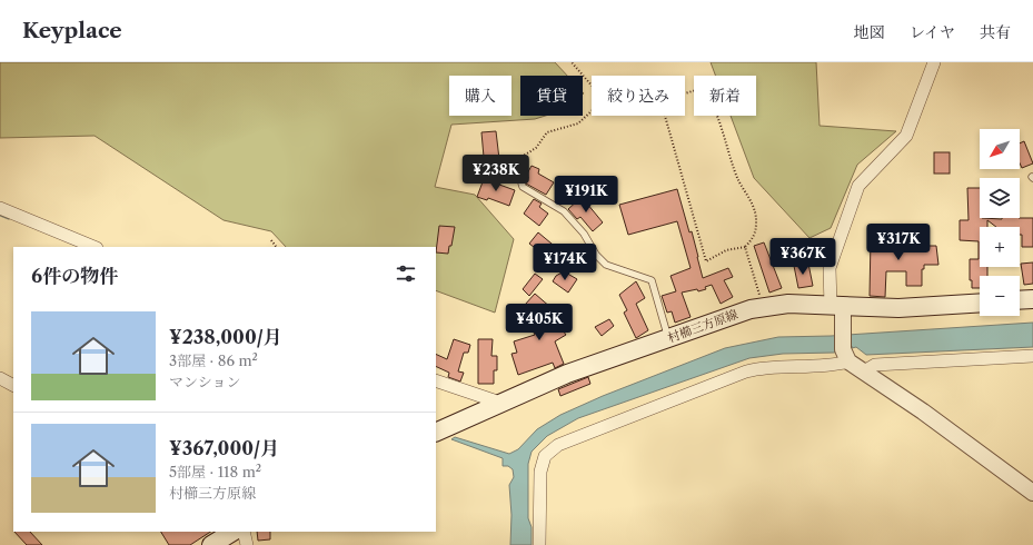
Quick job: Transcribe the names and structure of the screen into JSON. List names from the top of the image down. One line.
{"streets":{"main road":["村櫛三方原線"]},"north":"bottom left","page":{"header":"Keyplace","nav":["地図","レイヤ","共有"],"chip":["購入","賃貸","絞り込み","新着"],"map_buttons":["+","−"],"price":["¥238K","¥191K","¥317K","¥367K","¥174K","¥405K"],"heading":"6件の物件","list":[{"name":"¥238,000/月","note":"3部屋 · 86 m² · マンション"},{"name":"¥367,000/月","note":"5部屋 · 118 m² · 村櫛三方原線"}]}}
